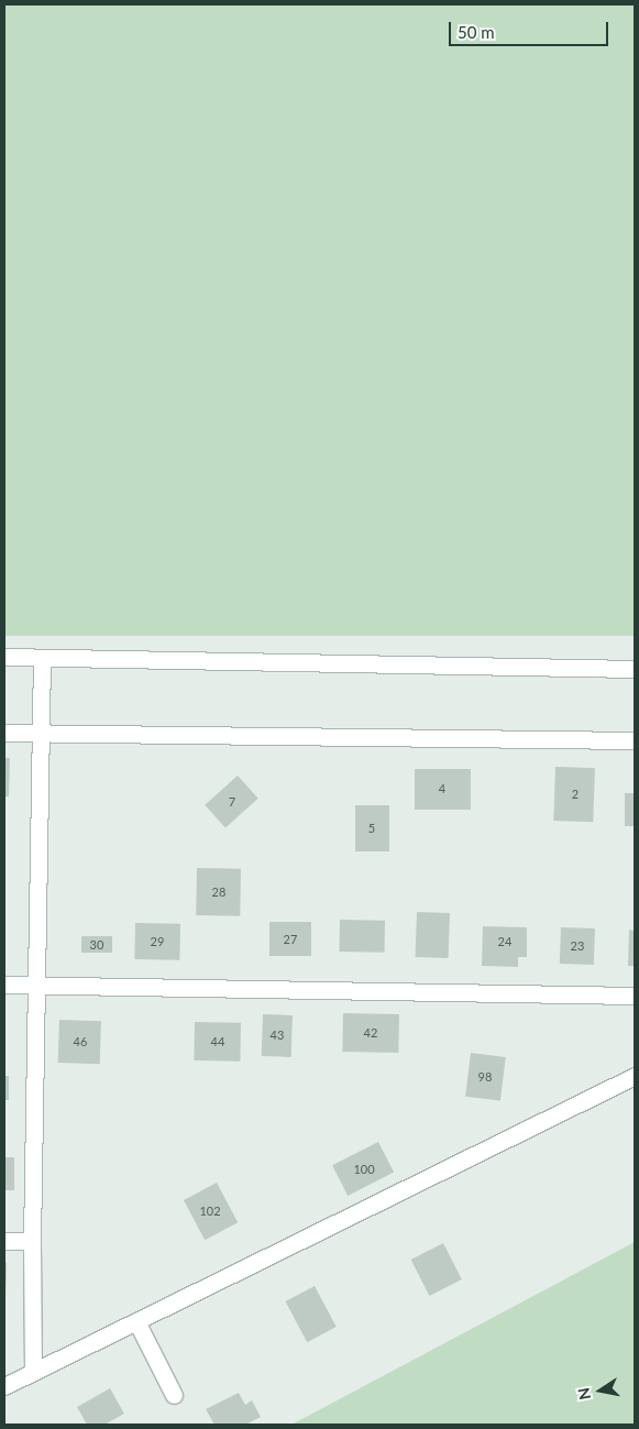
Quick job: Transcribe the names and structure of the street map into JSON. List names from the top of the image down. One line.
{"house_numbers":["4","2","7","5","28","27","29","24","30","23","42","43","46","44","98","100","102"],"scale_bar":"50 m","north":"left"}
